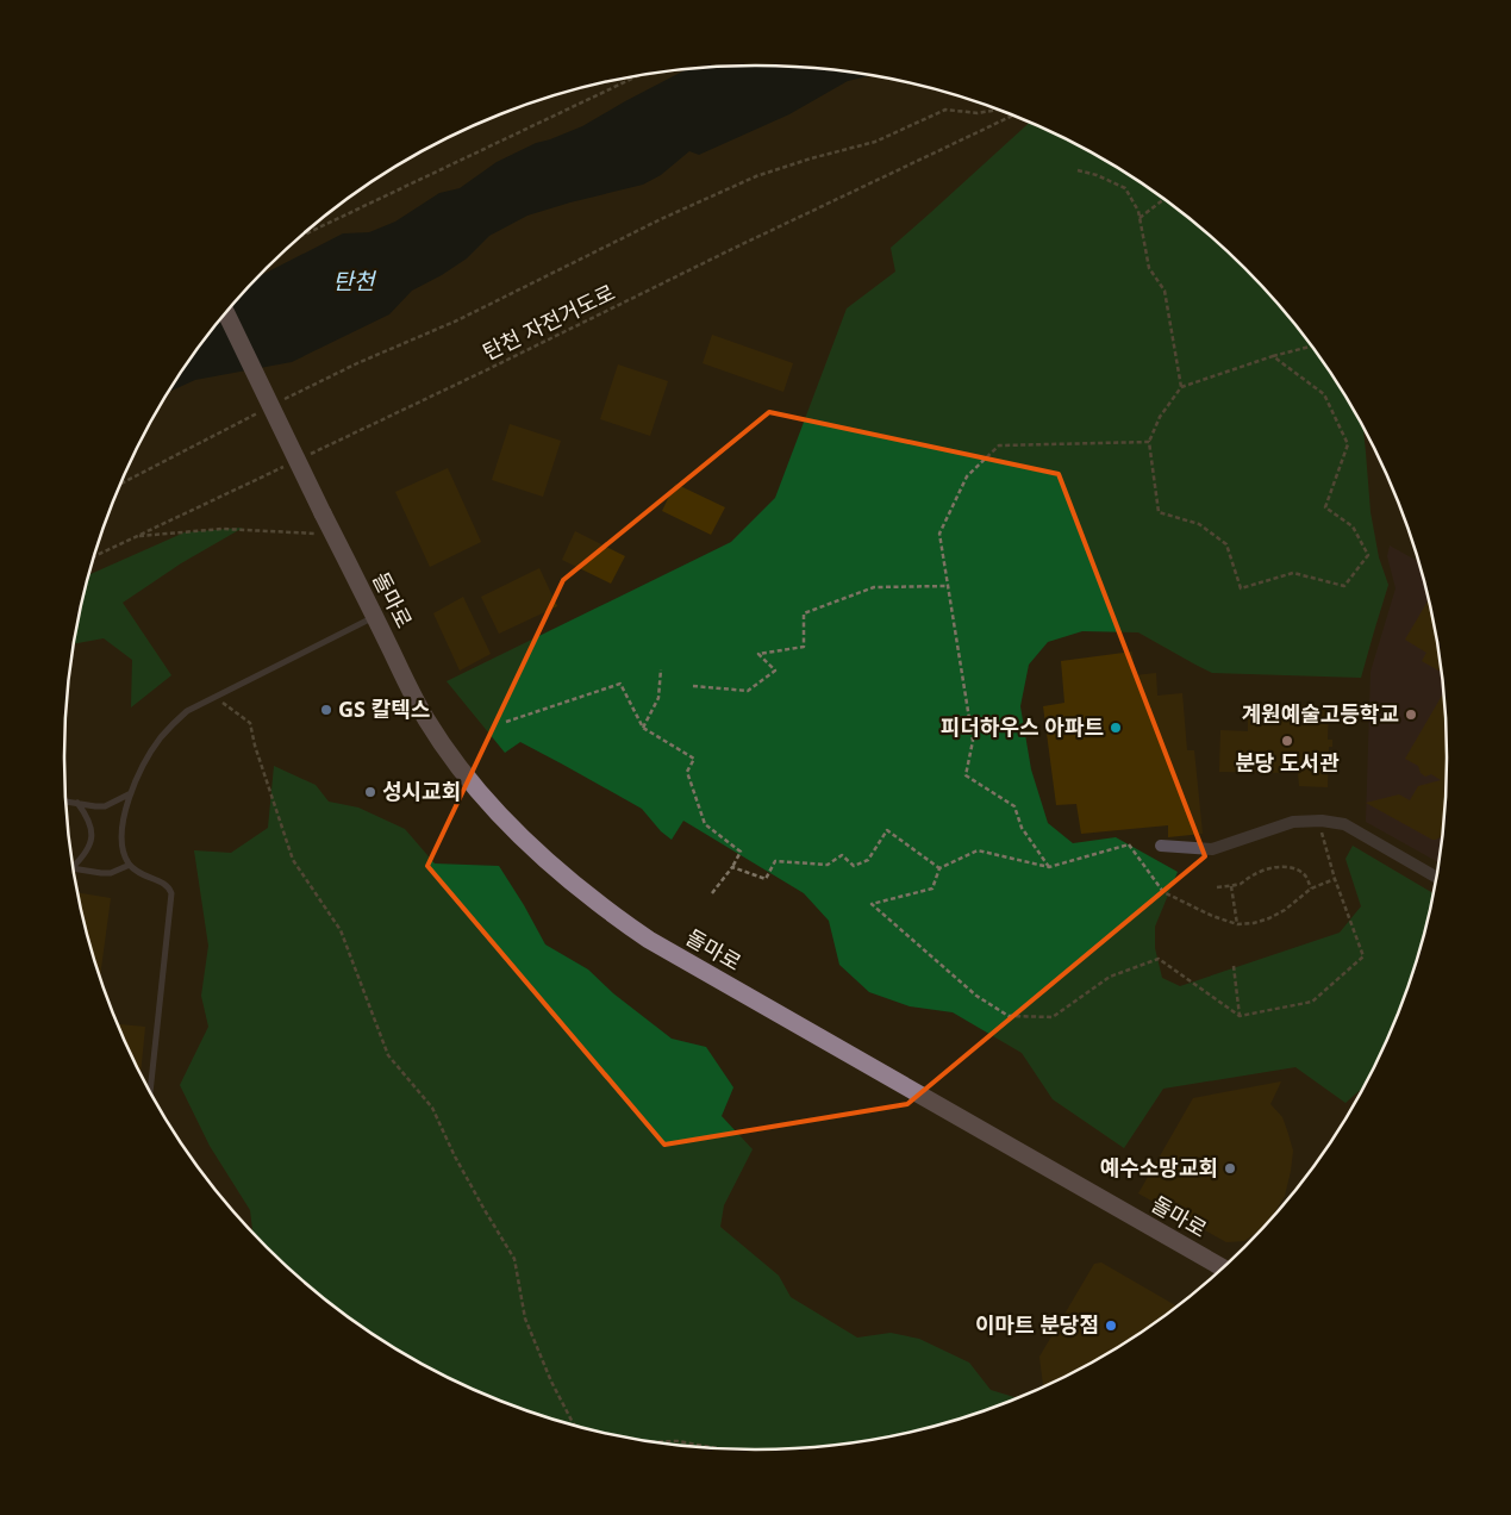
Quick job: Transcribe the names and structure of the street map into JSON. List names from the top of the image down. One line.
{"streets":{"main road":["돌마로"],"path":["탄천 자전거도로"]},"water":["탄천"],"places":["GS 칼텍스","계원예술고등학교","피더하우스 아파트","분당 도서관","성시교회","예수소망교회","이마트 분당점"]}
